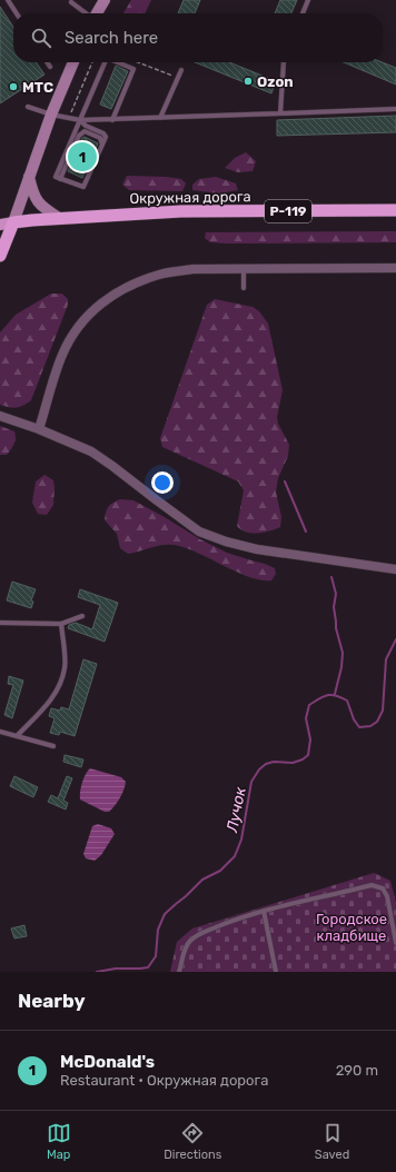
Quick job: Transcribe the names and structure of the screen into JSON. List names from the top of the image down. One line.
{"streets":{"highway":["Окружная дорога","Р-119"]},"water":["Лучок"],"parks":["Городское кладбище"],"places":["Ozon","МТС"],"page":{"search":"Search here","pins":"1","heading":"Nearby","list":[{"mark":"1","name":"McDonald's","note":"Restaurant · Окружная дорога","value":"290 m"}],"nav":["Map","Directions","Saved"]}}
